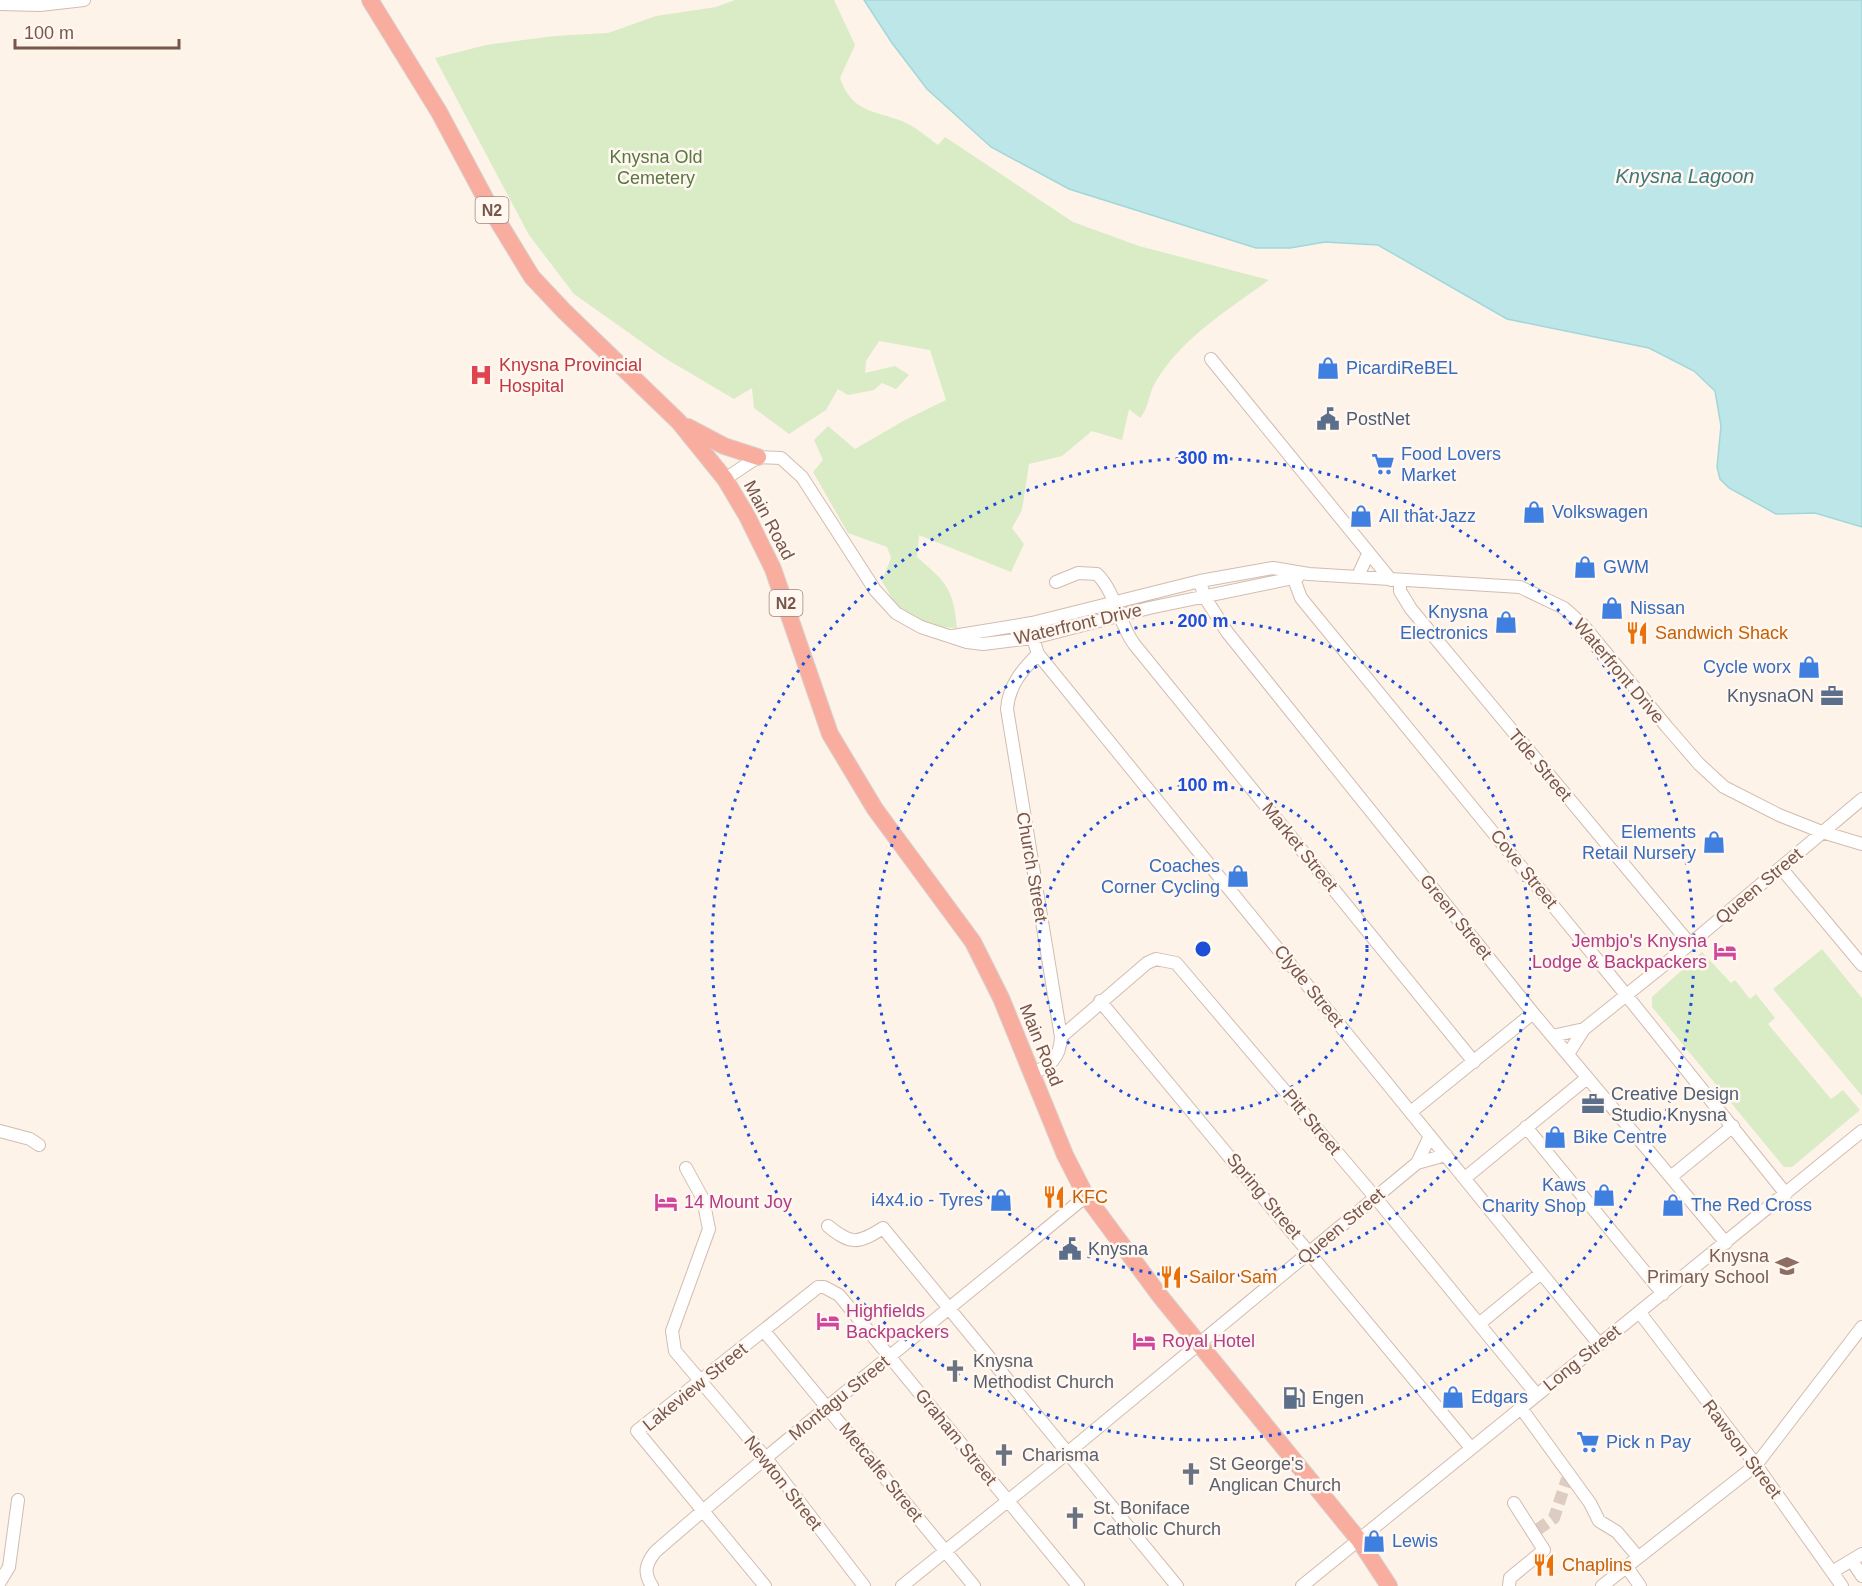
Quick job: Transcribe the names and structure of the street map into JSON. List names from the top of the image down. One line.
{"streets":{"highway":["N2","Main Road"],"street":["Waterfront Drive","Tide Street","Market Street","Church Street","Cove Street","Queen Street","Green Street","Clyde Street","Pitt Street","Spring Street","Long Street","Lakeview Street","Montagu Street","Graham Street","Rawson Street","Metcalfe Street","Newton Street"]},"crossings":[["N2","Main Road"],["Main Road","Queen Street"],["Main Road","Long Street"],["Main Road","Montagu Street"],["Waterfront Drive","Tide Street"],["Waterfront Drive","Market Street"],["Waterfront Drive","Cove Street"],["Waterfront Drive","Queen Street"],["Waterfront Drive","Green Street"],["Waterfront Drive","Clyde Street"],["Tide Street","Queen Street"],["Church Street","Clyde Street"],["Church Street","Pitt Street"],["Cove Street","Queen Street"],["Cove Street","Long Street"],["Queen Street","Green Street"],["Queen Street","Clyde Street"],["Queen Street","Pitt Street"],["Queen Street","Spring Street"],["Queen Street","Graham Street"],["Queen Street","Metcalfe Street"],["Green Street","Long Street"],["Clyde Street","Long Street"],["Pitt Street","Spring Street"],["Pitt Street","Long Street"],["Spring Street","Long Street"],["Long Street","Rawson Street"],["Lakeview Street","Montagu Street"],["Lakeview Street","Graham Street"],["Lakeview Street","Metcalfe Street"],["Lakeview Street","Newton Street"],["Montagu Street","Graham Street"],["Montagu Street","Metcalfe Street"],["Montagu Street","Newton Street"]],"water":["Knysna Lagoon"],"parks":["Knysna Old Cemetery"],"places":{"shop":["PicardiReBEL","Volkswagen","All that Jazz","GWM","Nissan","Knysna Electronics","Cycle worx","Elements Retail Nursery","Coaches Corner Cycling","Bike Centre","Kaws Charity Shop","i4x4.io - Tyres","The Red Cross","Edgars","Lewis"],"hospital":["Knysna Provincial Hospital"],"public building":["PostNet","Knysna"],"supermarket":["Food Lovers Market","Pick n Pay"],"restaurant":["Sandwich Shack","KFC","Sailor Sam","Chaplins"],"office":["KnysnaON","Creative Design Studio Knysna"],"hotel":["Jembjo's Knysna Lodge & Backpackers","14 Mount Joy","Highfields Backpackers","Royal Hotel"],"school or university":["Knysna Primary School"],"church":["Knysna Methodist Church","Charisma","St George's Anglican Church","St. Boniface Catholic Church"],"fuel station":["Engen"]},"scale_bar":"100 m","rings":["300 m","200 m","100 m"]}
